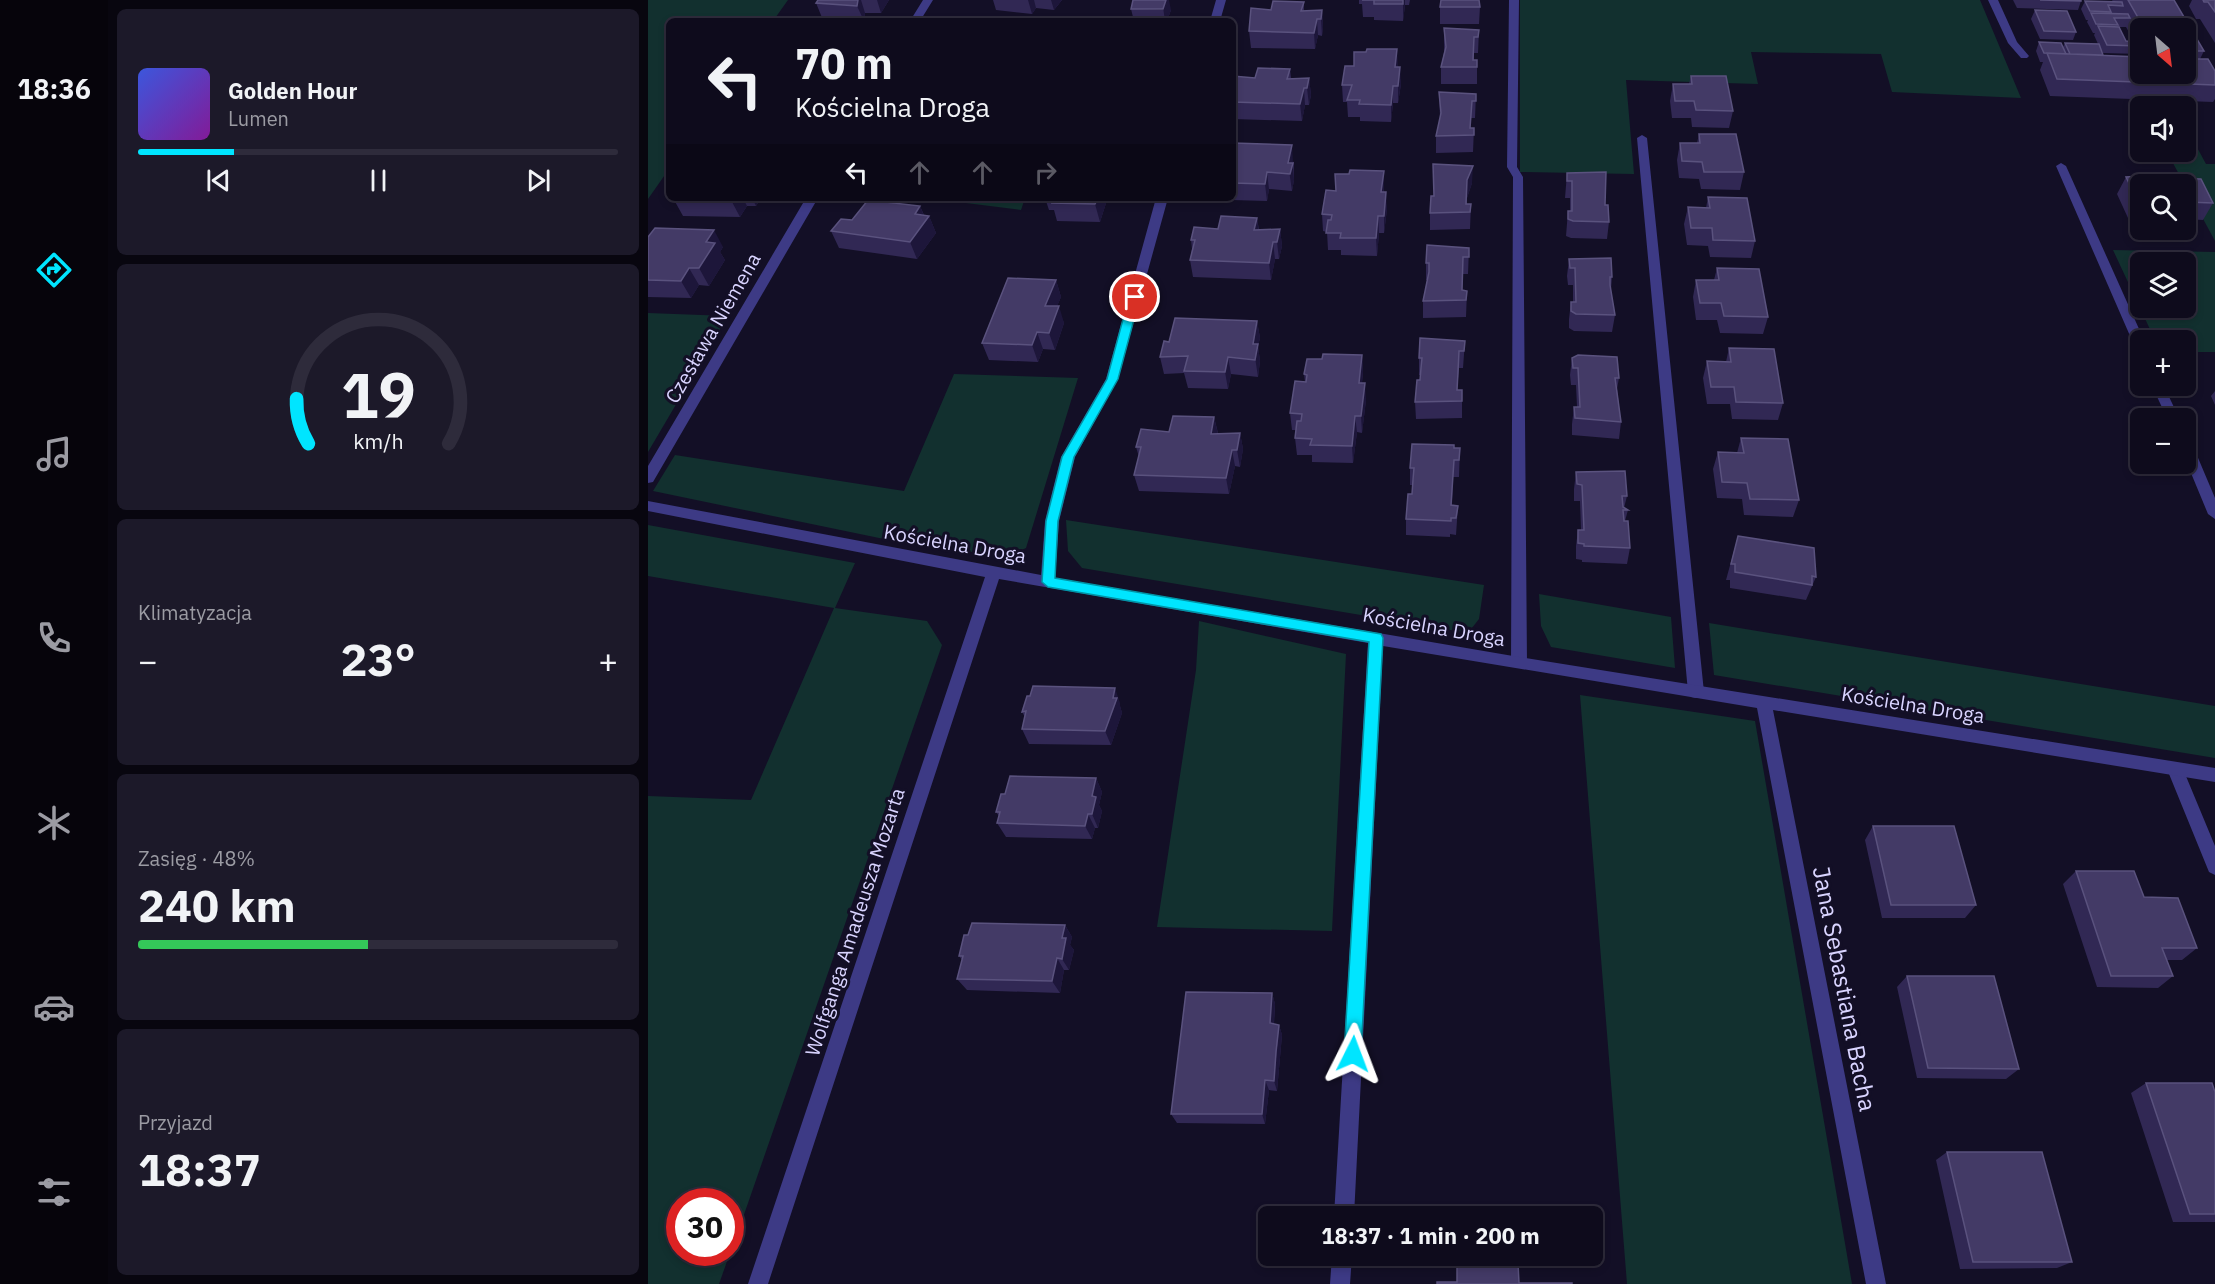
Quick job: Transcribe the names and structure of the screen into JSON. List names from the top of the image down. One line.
{"streets":{"street":["Czesława Niemena","Kościelna Droga","Wolfganga Amadeusza Mozarta","Jana Sebastiana Bacha"]},"crossings":[["Kościelna Droga","Wolfganga Amadeusza Mozarta"],["Kościelna Droga","Jana Sebastiana Bacha"]],"north":"bottom right","page":{"tabs":"18:36","map_buttons":["+","−"],"turn":["70 m","Kościelna Droga"],"song":["Golden Hour","Lumen"],"tile":["Klimatyzacja",["Zasięg · 48%","240 km"],["Przyjazd","18:37"]],"heat":["−","23°","+"],"limit":"30","trip":"18:37 · 1 min · 200 m","gauge":["19","km/h"]}}
